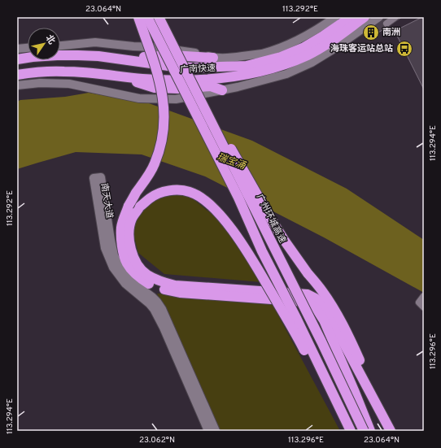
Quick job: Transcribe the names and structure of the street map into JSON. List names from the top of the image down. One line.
{"streets":{"highway":["广南快速","广州环城高速"],"main road":["南天大道"]},"water":["瑞宝涌"],"places":{"building":["南洲"],"bus stop":["海珠客运站总站"]},"north":"top right","coordinates":["23.064°N","113.292°E","113.294°E","113.296°E","23.062°N"]}
